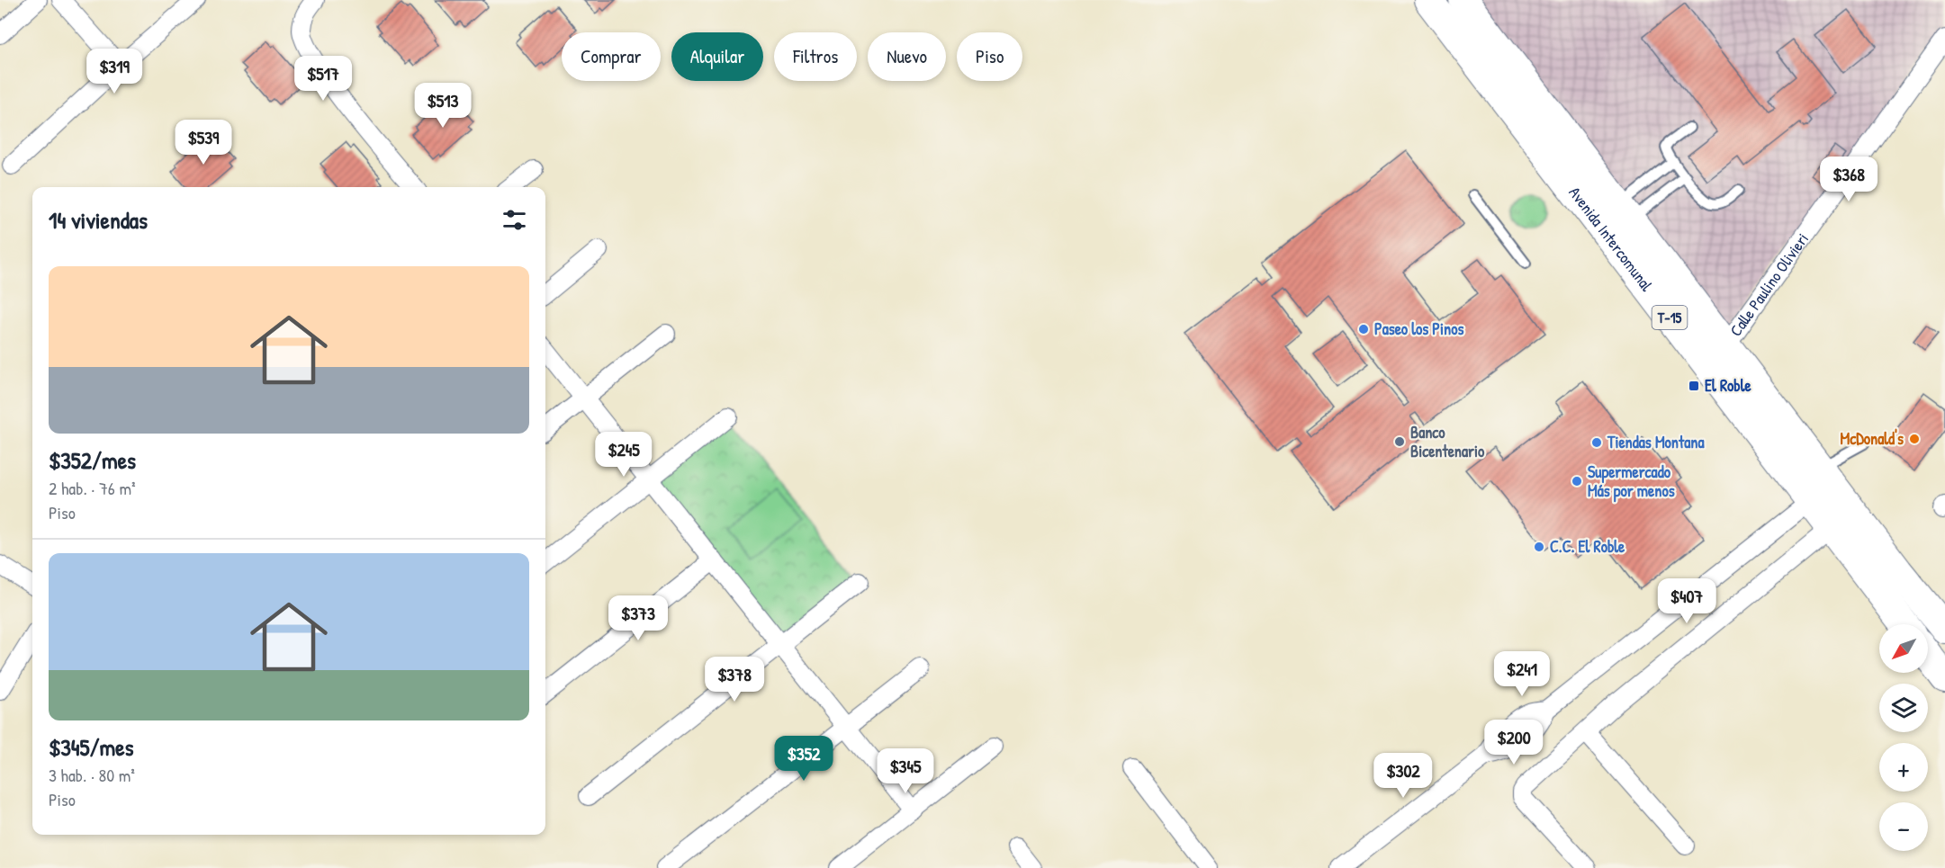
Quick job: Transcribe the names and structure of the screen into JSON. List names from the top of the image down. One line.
{"streets":{"main road":["Avenida Intercomunal","T-15"],"street":["Calle Paulino Olivieri"]},"crossings":[["Avenida Intercomunal","Calle Paulino Olivieri"]],"places":{"other":["Paseo los Pinos","McDonald's","Banco Bicentenario","Tiendas Montana","Supermercado Más por menos","C.C. El Roble"],"transit":["El Roble"]},"north":"bottom left","page":{"chip":["Comprar","Alquilar","Filtros","Nuevo","Piso"],"price":["$319","$517","$513","$539","$368","$245","$407","$373","$241","$378","$200","$352","$345","$302"],"heading":"14 viviendas","list":[{"name":"$352/mes","note":"2 hab. · 76 m² · Piso"},{"name":"$345/mes","note":"3 hab. · 80 m² · Piso"}],"map_buttons":["+","−"]}}
